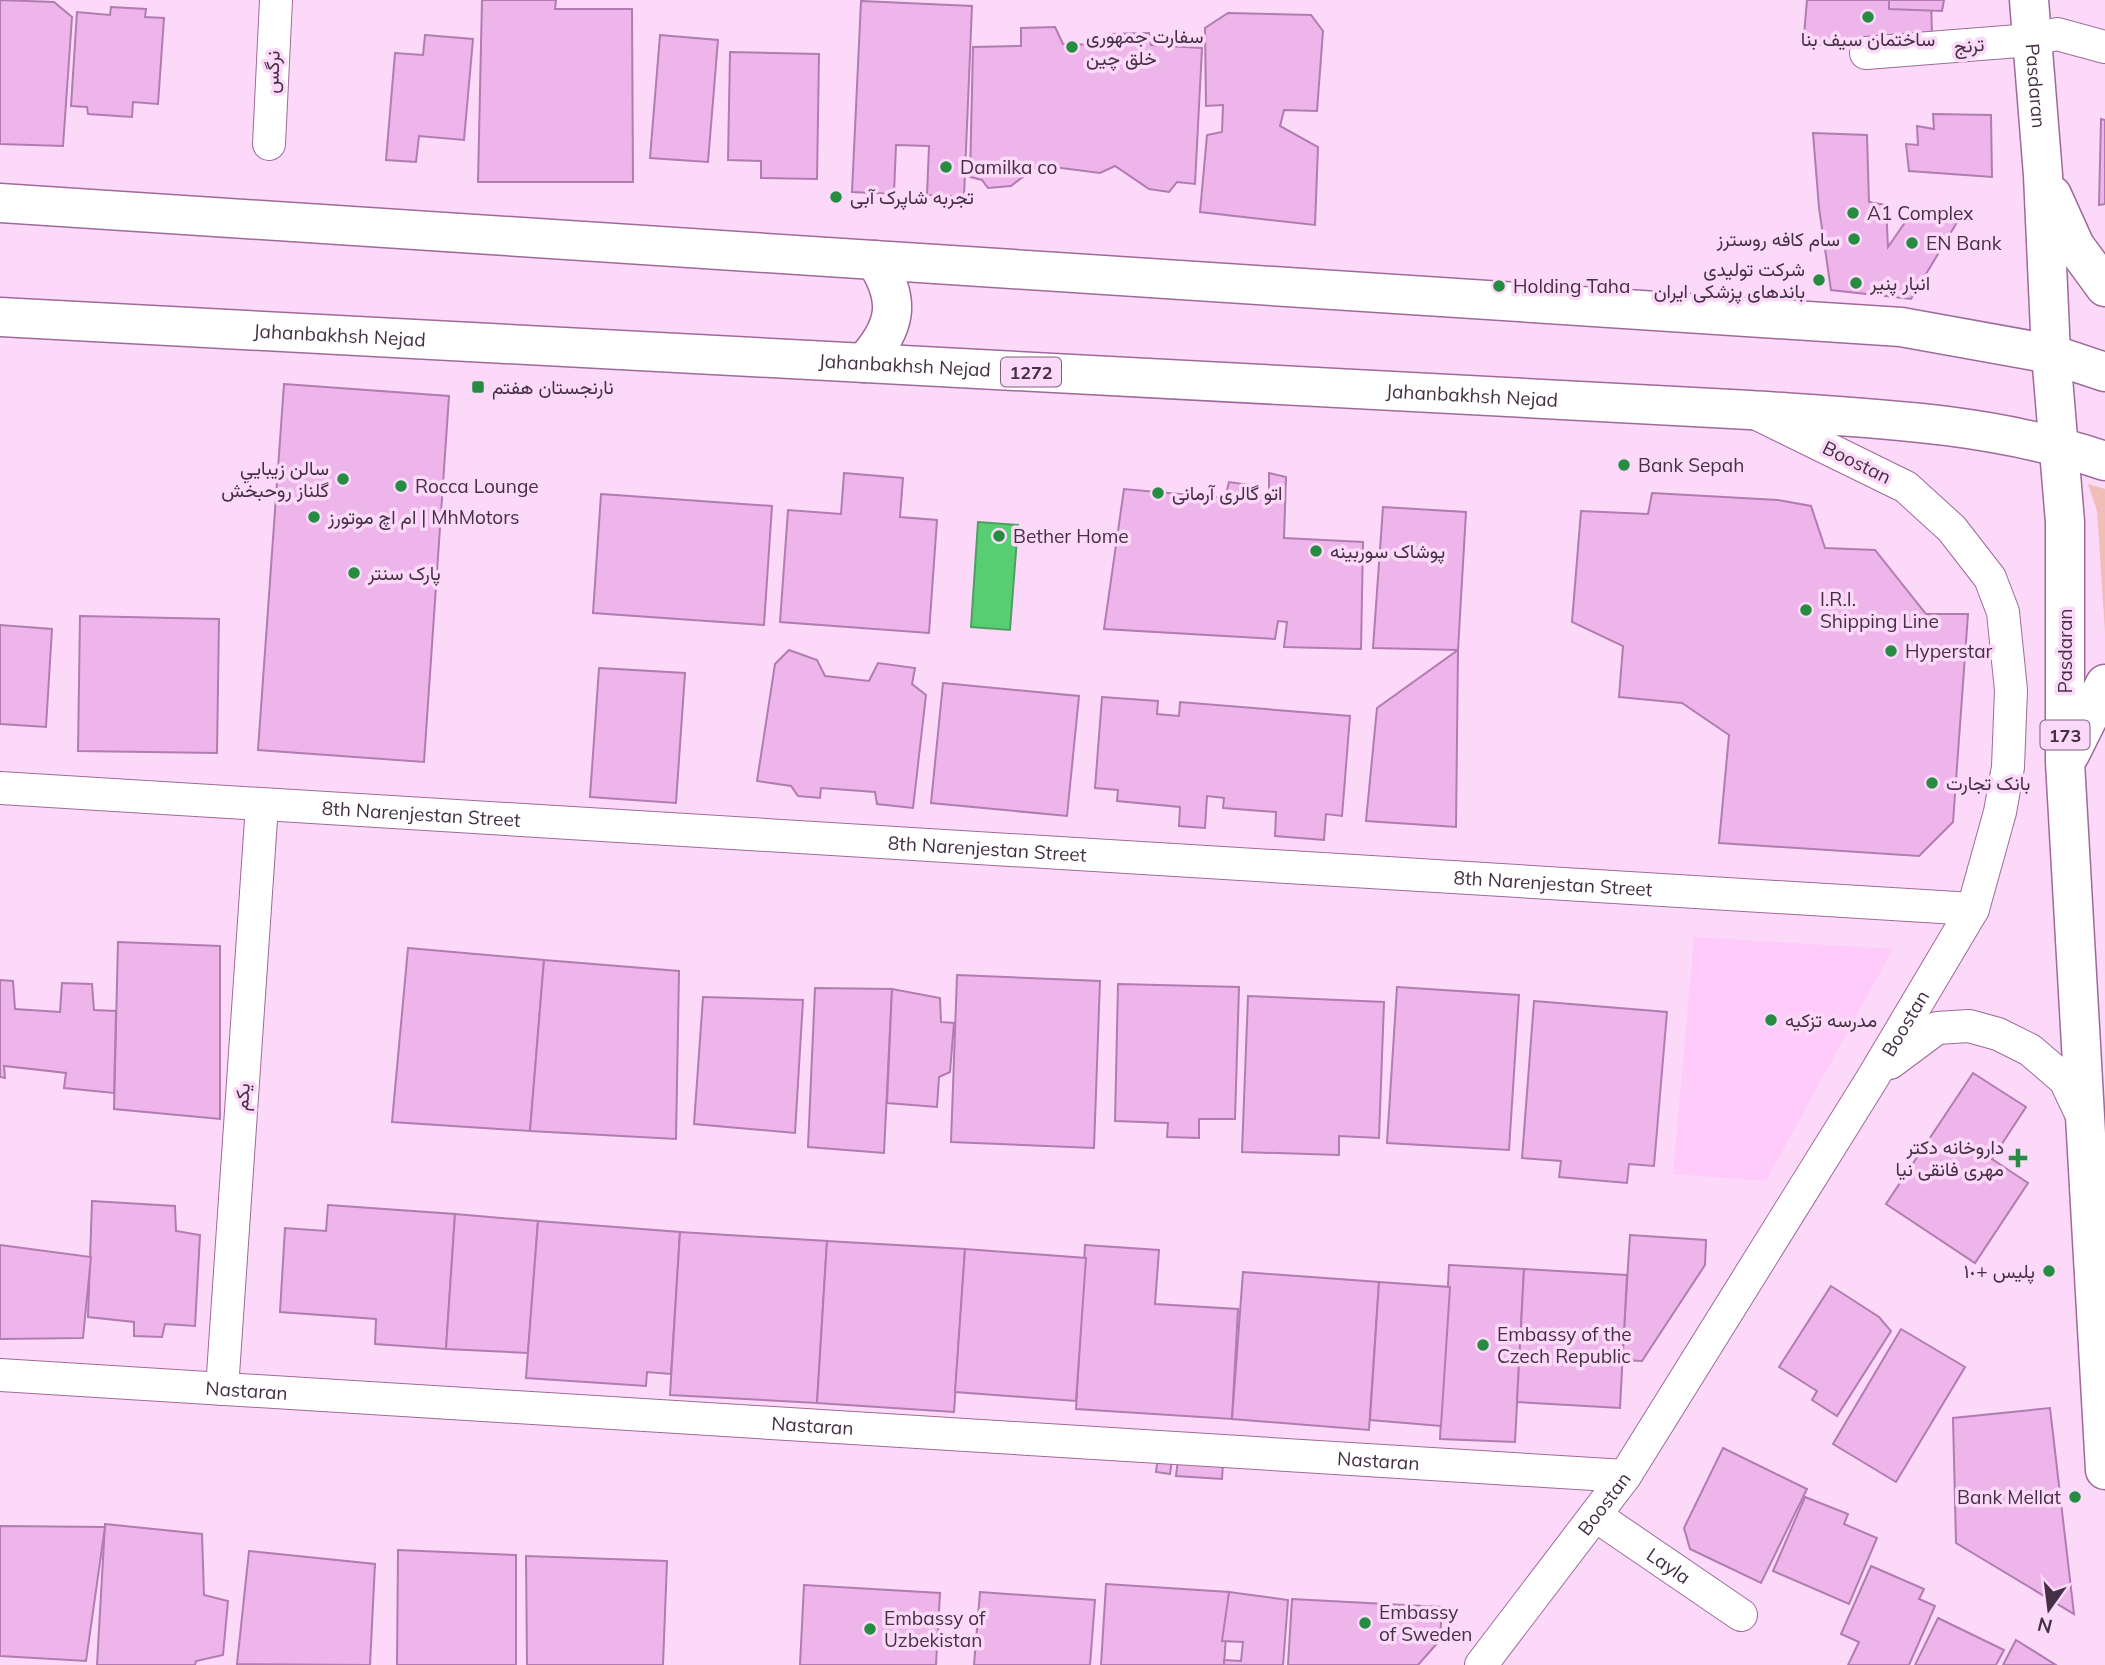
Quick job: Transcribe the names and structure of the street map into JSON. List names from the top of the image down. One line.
{"streets":{"main road":["Pasdaran","Jahanbakhsh Nejad","1272","173"],"street":["ترنج","نرگس","Boostan","8th Narenjestan Street","یکم","Nastaran","Layla"]},"crossings":[["ترنج","Pasdaran"],["Pasdaran","Jahanbakhsh Nejad"],["Jahanbakhsh Nejad","Boostan"],["Boostan","8th Narenjestan Street"],["Boostan","Nastaran"],["Boostan","Layla"],["8th Narenjestan Street","یکم"],["یکم","Nastaran"]],"places":{"other":["ساختمان سیف بنا","سفارت جمهوری خلق چین","Damilka co","تجربه شاپرک آبی","A1 Complex","سام کافه روسترز","EN Bank","شرکت تولیدی باندهای پزشکی ایران","انبار پنیر","Holding Taha","Bank Sepah","سالن زيبايي گلناز روحبخش","Rocca Lounge","اتو گالری آرمانی","ام اچ موتورز | MhMotors","Bether Home","پوشاک سوربینه","پارک سنتر","I.R.I. Shipping Line","Hyperstar","بانک تجارت","مدرسه تزکیه","پلیس +١٠","Embassy of the Czech Republic","Bank Mellat","Embassy of Sweden","Embassy of Uzbekistan"],"transit":["نارنجستان هفتم"],"health":["داروخانه دکتر مهری فانقی نیا"]},"north":"bottom"}
